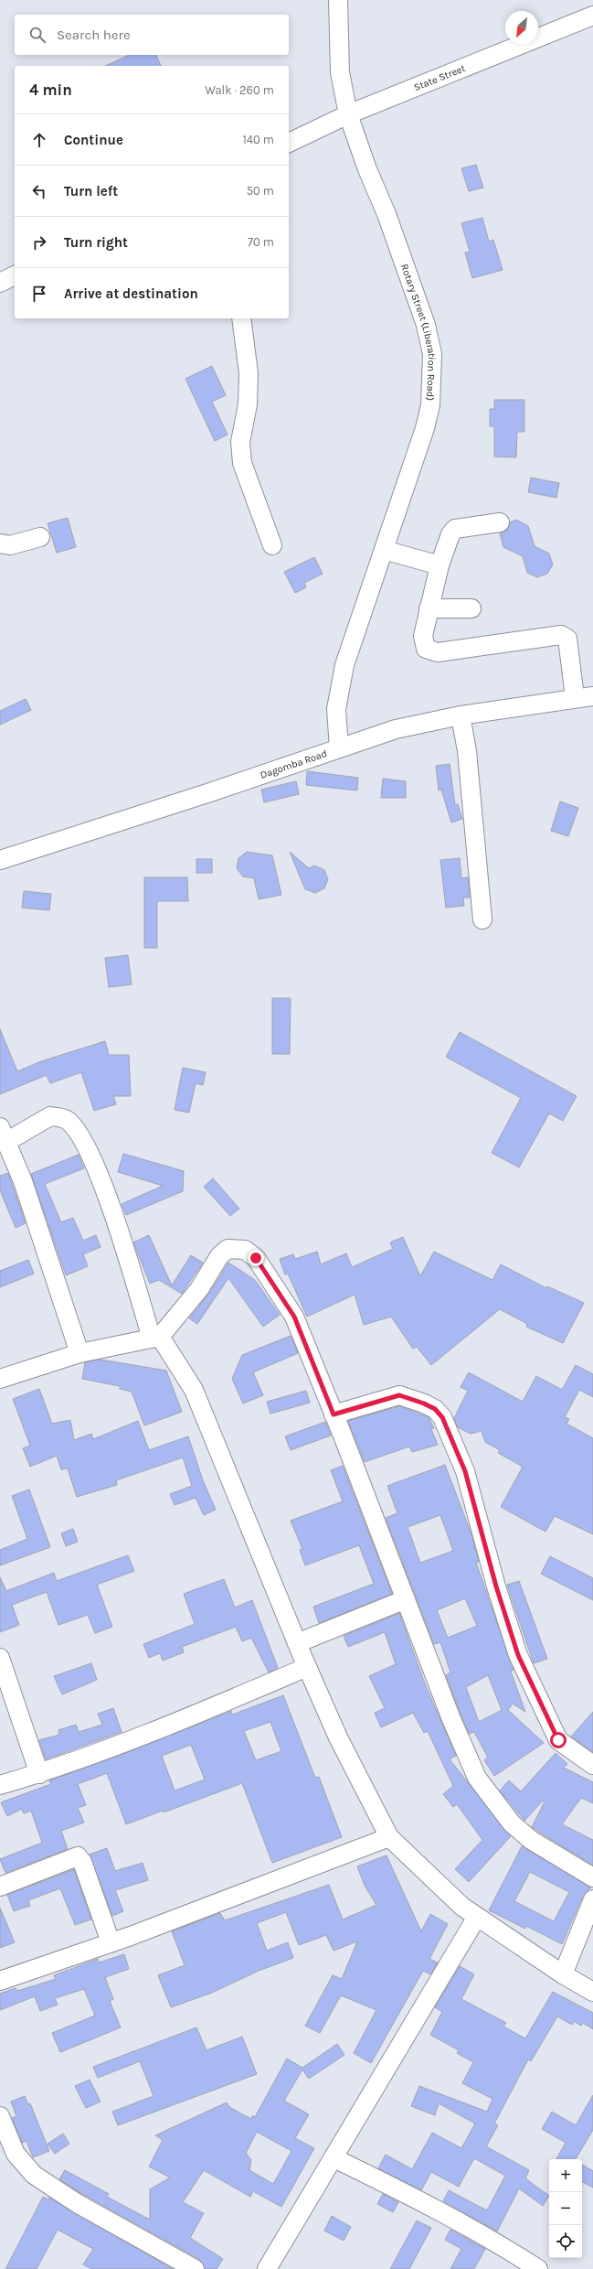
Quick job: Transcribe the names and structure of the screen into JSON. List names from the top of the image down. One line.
{"streets":{"street":["State Street","Rotary Street (Liberation Road)","Dagomba Road"]},"crossings":[["State Street","Rotary Street (Liberation Road)"],["Rotary Street (Liberation Road)","Dagomba Road"]],"north":"bottom left","page":{"search":"Search here","heading":["4 min","Walk · 260 m"],"list":[["Continue","140 m"],["Turn left","50 m"],["Turn right","70 m"],"Arrive at destination"],"map_buttons":["+","−"]}}
